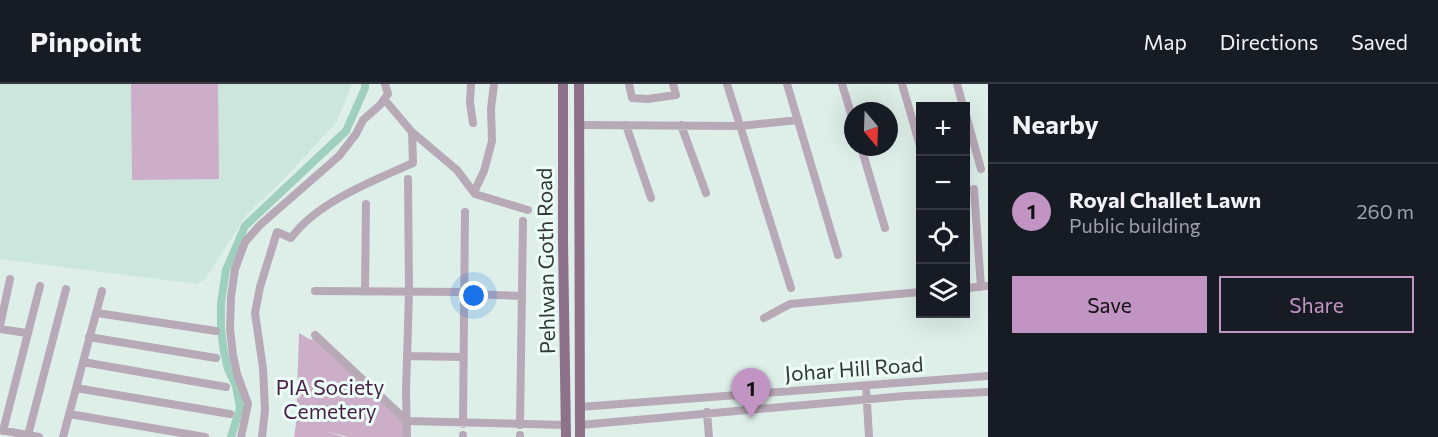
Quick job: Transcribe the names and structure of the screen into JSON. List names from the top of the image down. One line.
{"streets":{"main road":["Pehlwan Goth Road"],"street":["Johar Hill Road"]},"crossings":[["Pehlwan Goth Road","Johar Hill Road"]],"parks":["PIA Society Cemetery"],"north":"bottom","page":{"header":"Pinpoint","nav":["Map","Directions","Saved"],"heading":"Nearby","map_buttons":["+","−"],"list":[{"mark":"1","name":"Royal Challet Lawn","note":"Public building","value":"260 m"}],"buttons":["Save","Share"],"pins":"1"}}
